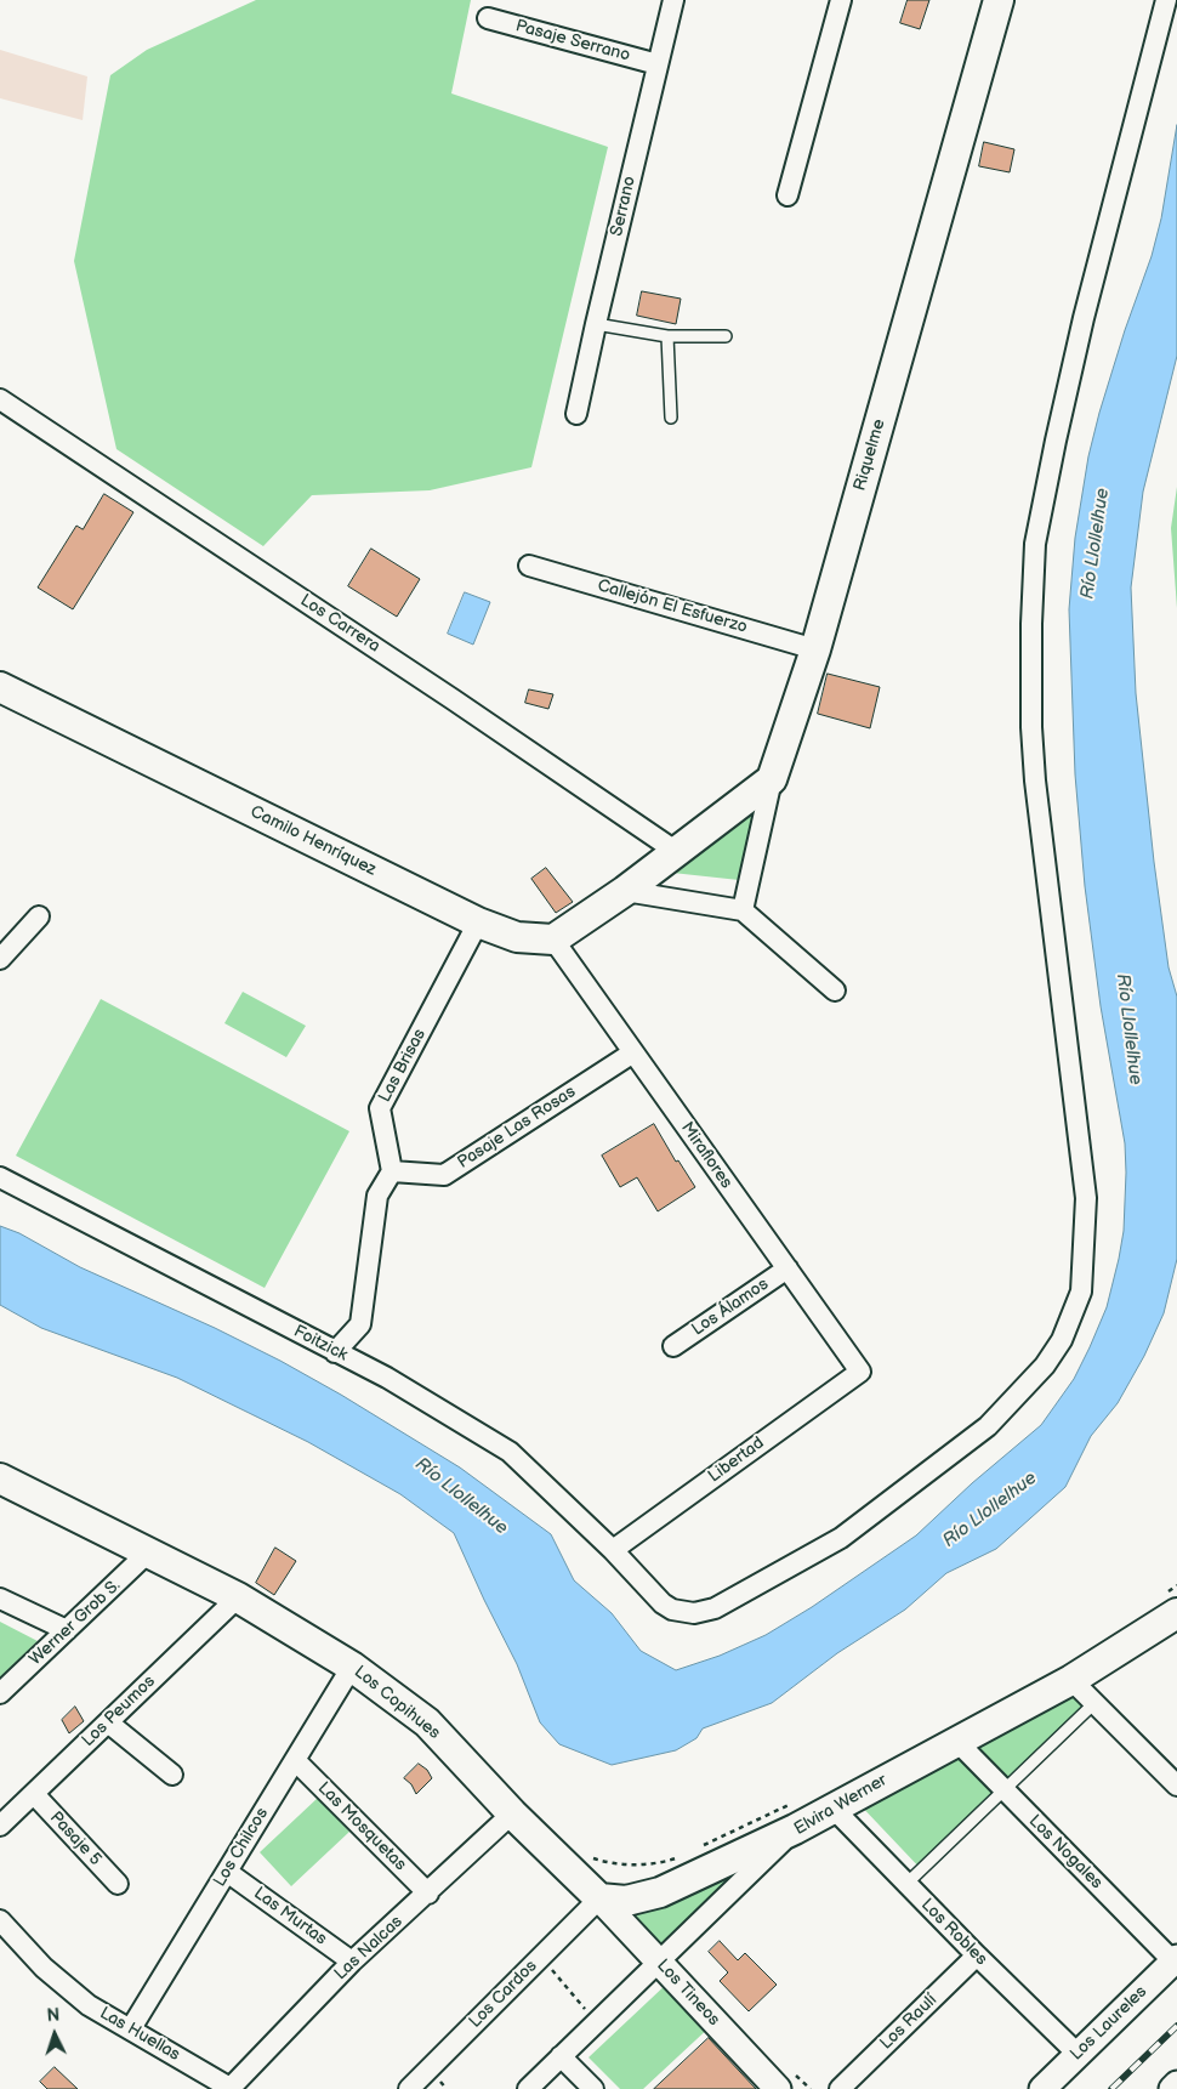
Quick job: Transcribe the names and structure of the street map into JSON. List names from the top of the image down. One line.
{"streets":{"main road":["Riquelme","Camilo Henríquez","Los Copihues","Elvira Werner"],"street":["Pasaje Serrano","Serrano","Callejón El Esfuerzo","Los Carrera","Las Brisas","Pasaje Las Rosas","Miraflores","Los Álamos","Foitzick","Libertad","Werner Grob S.","Los Peumos","Las Mosquetas","Pasaje 5","Los Chilcos","Los Nogales","Las Murtas","Los Robles","Las Nalcas","Los Tineos","Los Cardos","Los Raulí","Los Laureles","Las Huellas"]},"crossings":[["Pasaje Serrano","Serrano"],["Riquelme","Callejón El Esfuerzo"],["Camilo Henríquez","Las Brisas"],["Camilo Henríquez","Miraflores"],["Las Brisas","Pasaje Las Rosas"],["Pasaje Las Rosas","Miraflores"],["Miraflores","Los Álamos"],["Miraflores","Libertad"],["Foitzick","Libertad"],["Werner Grob S.","Los Copihues"],["Los Copihues","Los Peumos"],["Los Copihues","Los Chilcos"],["Los Copihues","Las Nalcas"],["Los Copihues","Los Tineos"],["Los Copihues","Los Cardos"],["Los Peumos","Pasaje 5"],["Elvira Werner","Los Nogales"],["Elvira Werner","Los Robles"],["Elvira Werner","Los Tineos"],["Las Mosquetas","Los Chilcos"],["Las Mosquetas","Las Nalcas"],["Los Chilcos","Las Murtas"],["Los Chilcos","Las Huellas"],["Los Nogales","Los Laureles"],["Las Murtas","Las Nalcas"],["Los Robles","Los Raulí"],["Los Robles","Los Laureles"],["Las Nalcas","Las Huellas"],["Los Tineos","Los Cardos"]],"water":["Río Llollelhue"],"north":"top"}
